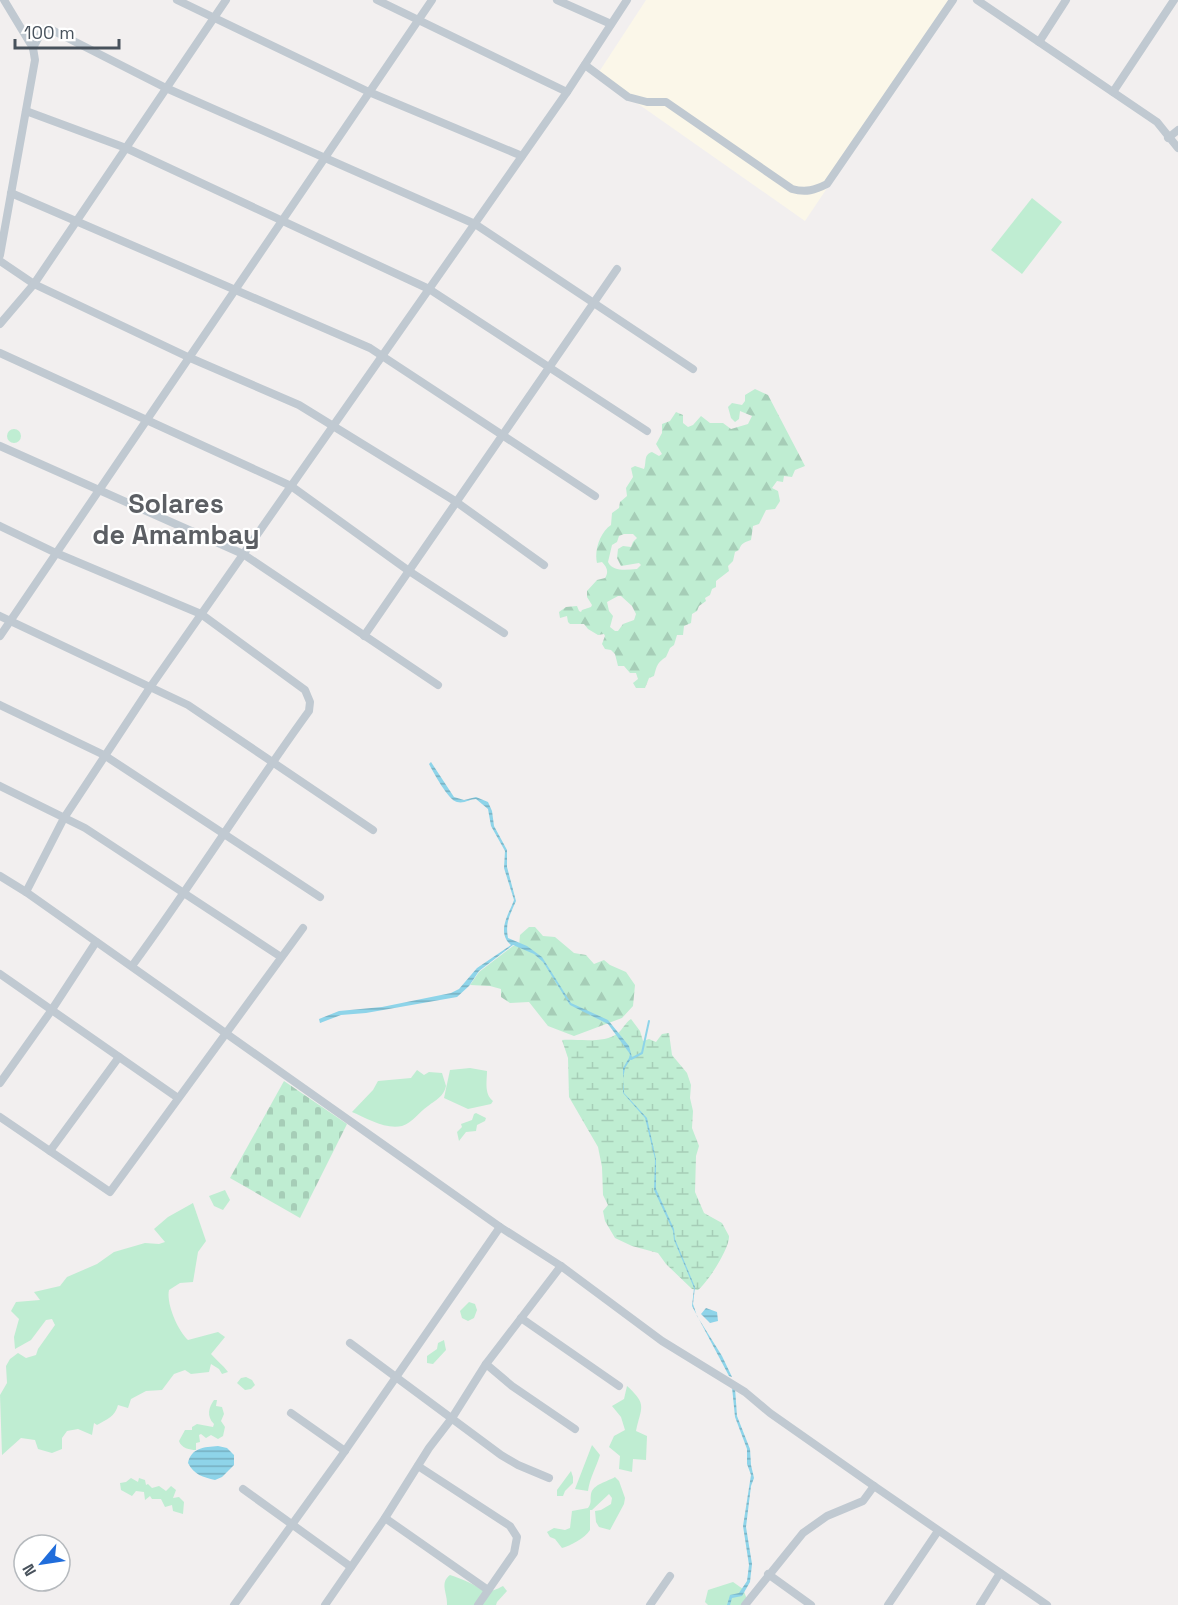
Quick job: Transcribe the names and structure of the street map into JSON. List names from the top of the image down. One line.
{"districts":["Solares de Amambay"],"scale_bar":"100 m","north":"bottom left"}
